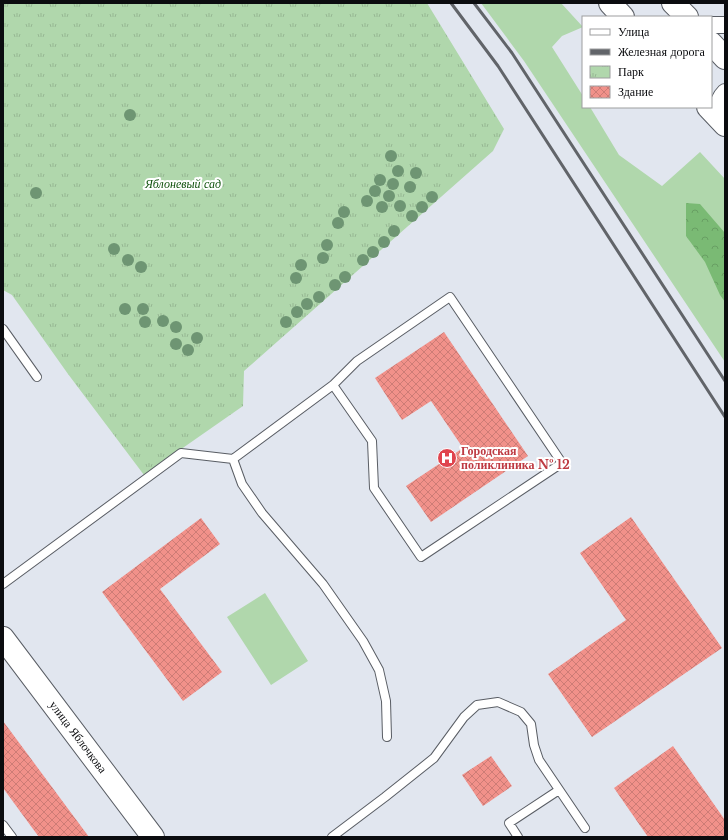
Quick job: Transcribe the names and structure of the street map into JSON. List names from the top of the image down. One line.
{"streets":{"street":["улица Яблочкова"]},"parks":["Яблоневый сад"],"places":{"hospital":["Городская поликлиника № 12"]},"legend":["Улица","Железная дорога","Парк","Здание"]}
